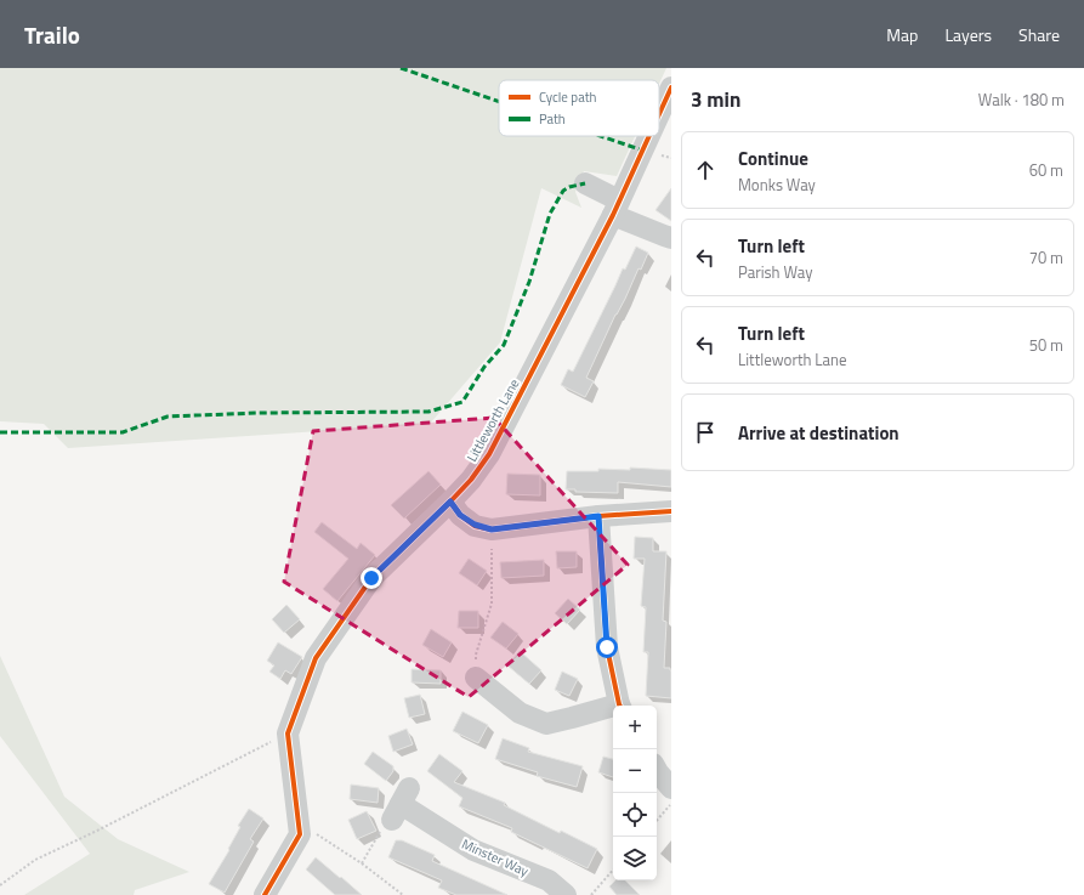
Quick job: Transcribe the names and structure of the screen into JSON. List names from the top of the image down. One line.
{"streets":{"street":["Littleworth Lane","Minster Way"]},"legend":["Cycle path","Path"],"page":{"header":"Trailo","nav":["Map","Layers","Share"],"heading":["3 min","Walk · 180 m"],"list":[["Continue","Monks Way","60 m"],["Turn left","Parish Way","70 m"],["Turn left","Littleworth Lane","50 m"],"Arrive at destination"],"map_buttons":["+","−"]}}
